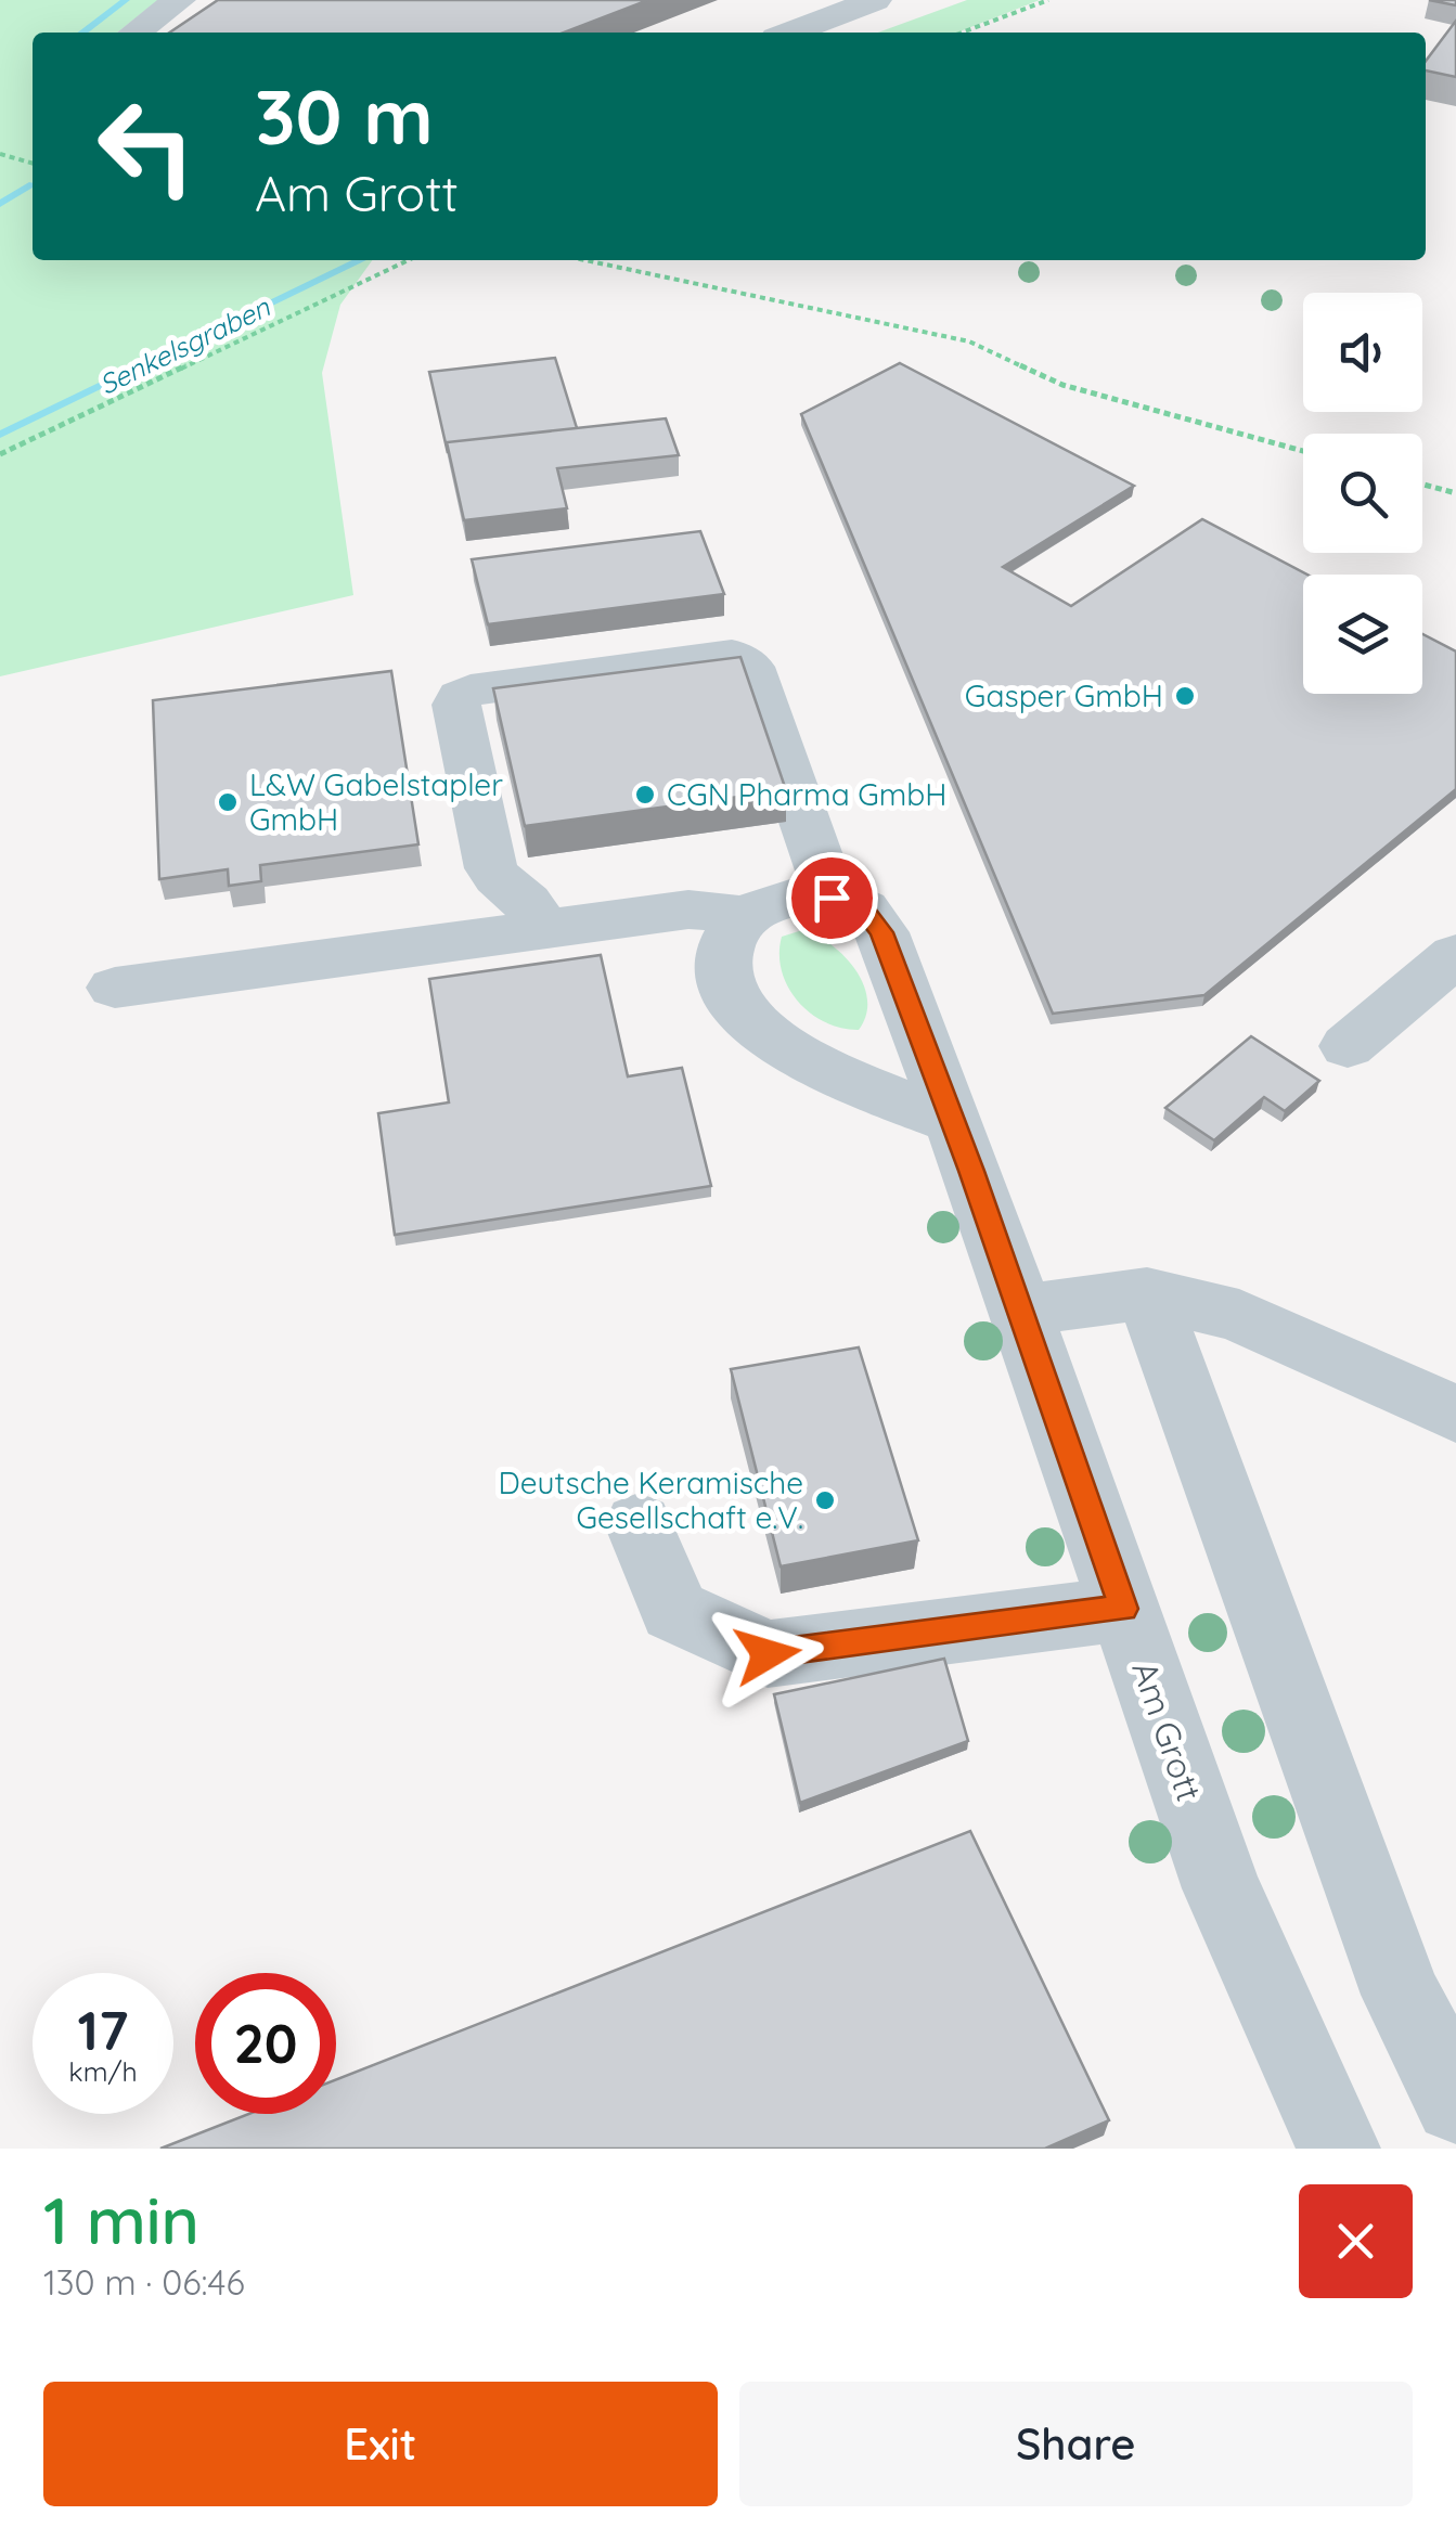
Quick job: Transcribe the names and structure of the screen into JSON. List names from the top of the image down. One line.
{"streets":{"street":["Am Grott"]},"water":["Senkelsgraben"],"places":["Gasper GmbH","CGN Pharma GmbH","L&W Gabelstapler GmbH","Deutsche Keramische Gesellschaft e.V."],"page":{"turn":["30 m","Am Grott"],"speed":"17 km/h","limit":"20","heading":["1 min","130 m · 06:46"],"buttons":["Exit","Share"]}}
